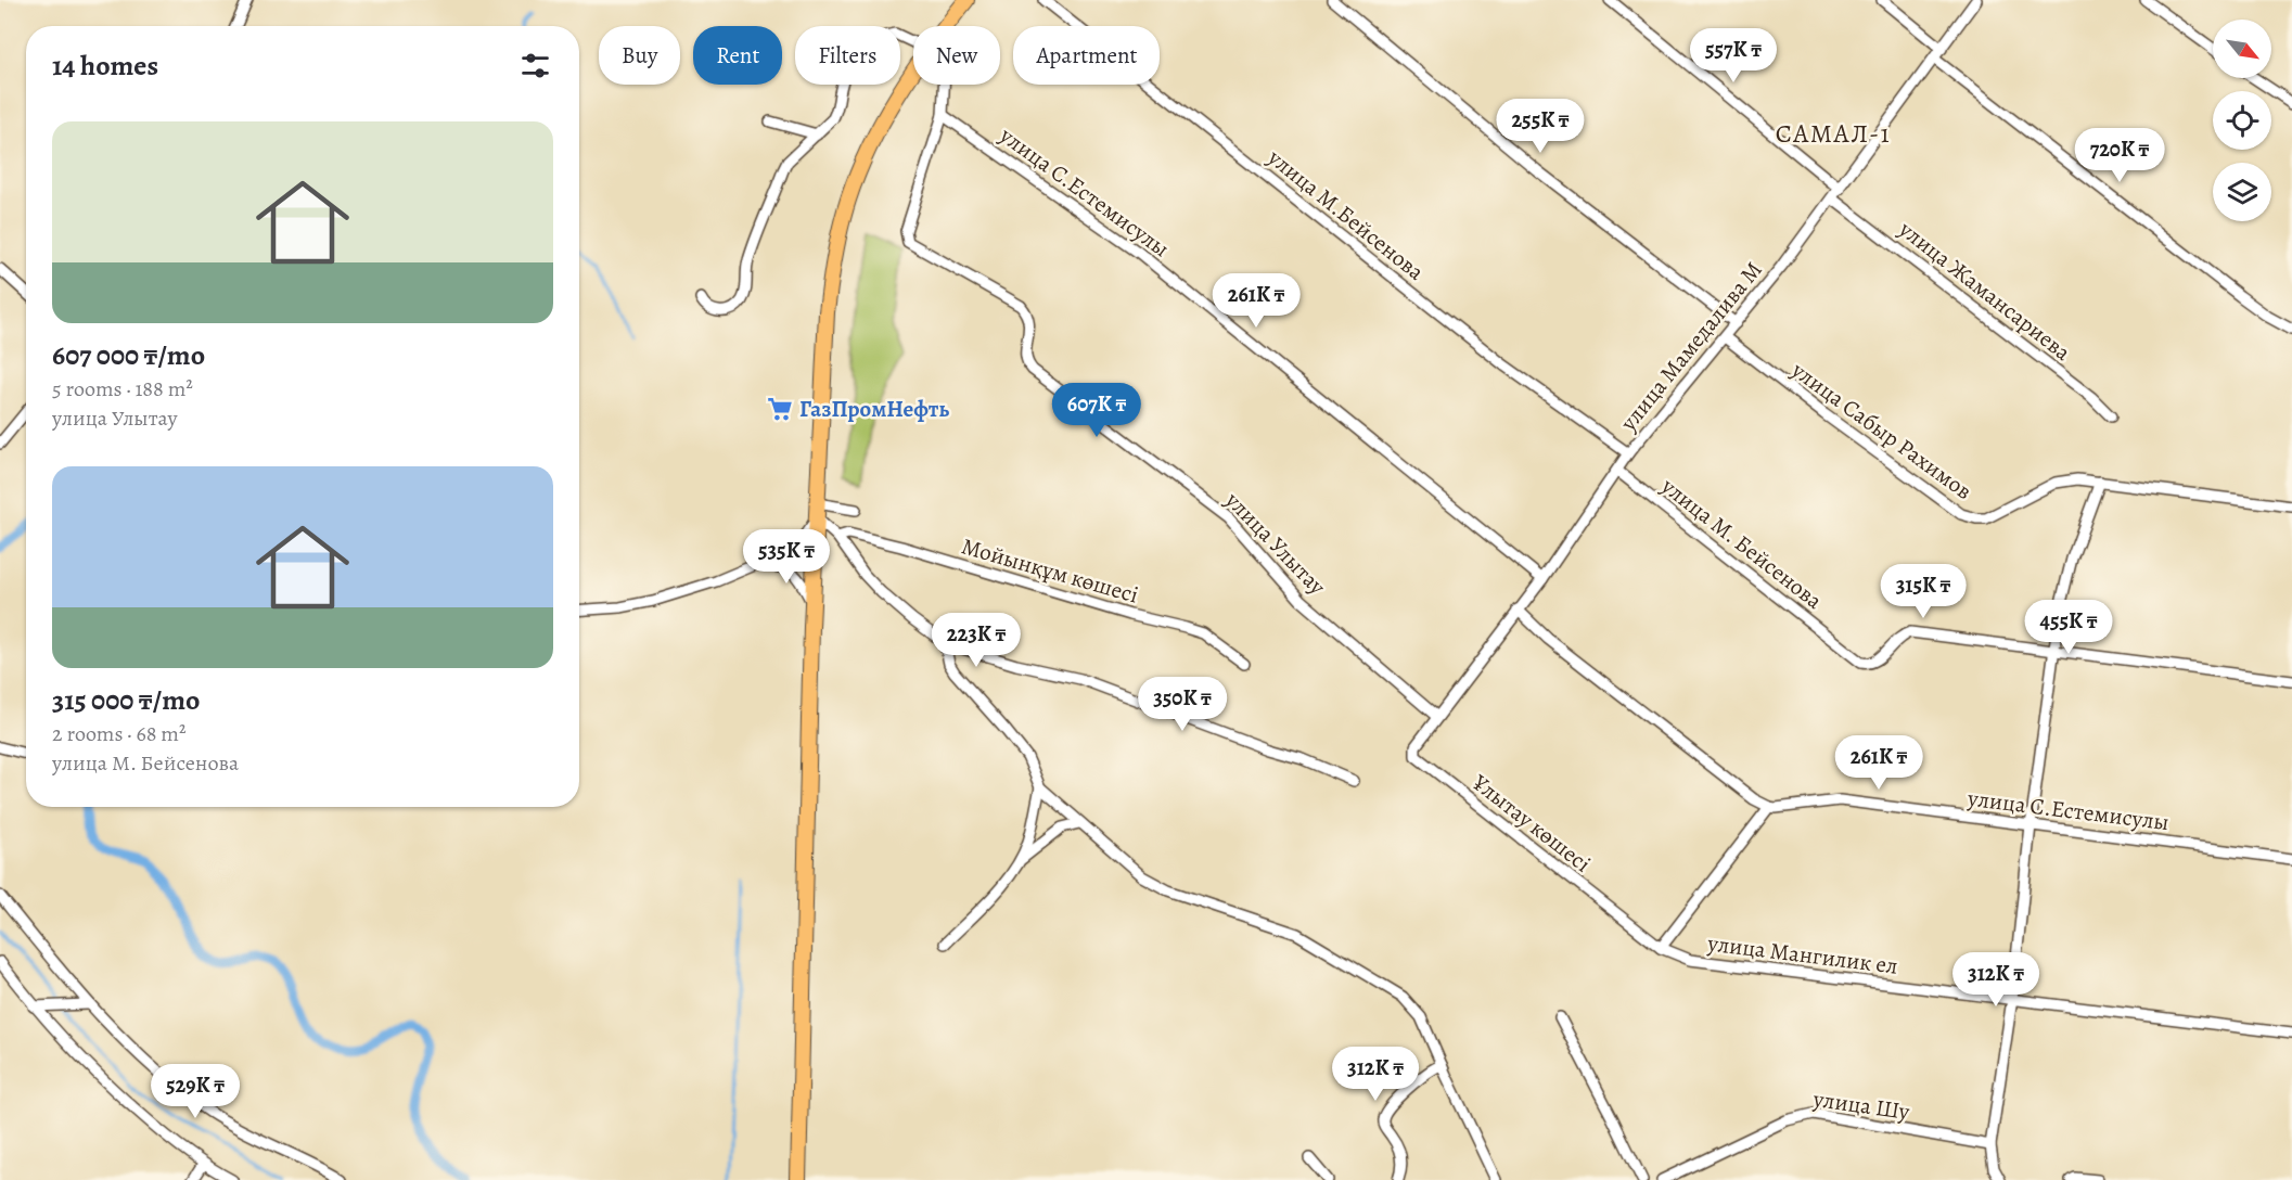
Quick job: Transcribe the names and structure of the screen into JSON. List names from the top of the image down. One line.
{"streets":{"street":["улица С.Естемисулы","улица М.Бейсенова","улица Жамансариева","улица Мамедалива М","улица Сабыр Рахимов","улица Улытау","улица М. Бейсенова","Мойынқұм көшесі","Ұлытау көшесі","улица Мангилик ел","улица Шу"]},"crossings":[["улица С.Естемисулы","улица Мамедалива М"],["улица С.Естемисулы","улица Улытау"],["улица М.Бейсенова","улица Мамедалива М"],["улица Жамансариева","улица Мамедалива М"],["улица Мамедалива М","улица Сабыр Рахимов"],["улица Мамедалива М","улица Улытау"],["улица Мамедалива М","улица М. Бейсенова"],["улица Мамедалива М","Ұлытау көшесі"],["улица Улытау","Ұлытау көшесі"],["Ұлытау көшесі","улица Мангилик ел"]],"districts":["САМАЛ-1"],"places":{"supermarket":["ГазПромНефть"]},"north":"bottom right","page":{"chip":["Buy","Rent","Filters","New","Apartment"],"heading":"14 homes","price":["557K ₸","255K ₸","720K ₸","261K ₸","607K ₸","535K ₸","315K ₸","455K ₸","223K ₸","350K ₸","261K ₸","312K ₸","312K ₸","529K ₸"],"list":[{"name":"607 000 ₸/mo","note":"5 rooms · 188 m² · улица Улытау"},{"name":"315 000 ₸/mo","note":"2 rooms · 68 m² · улица М. Бейсенова"}]}}
